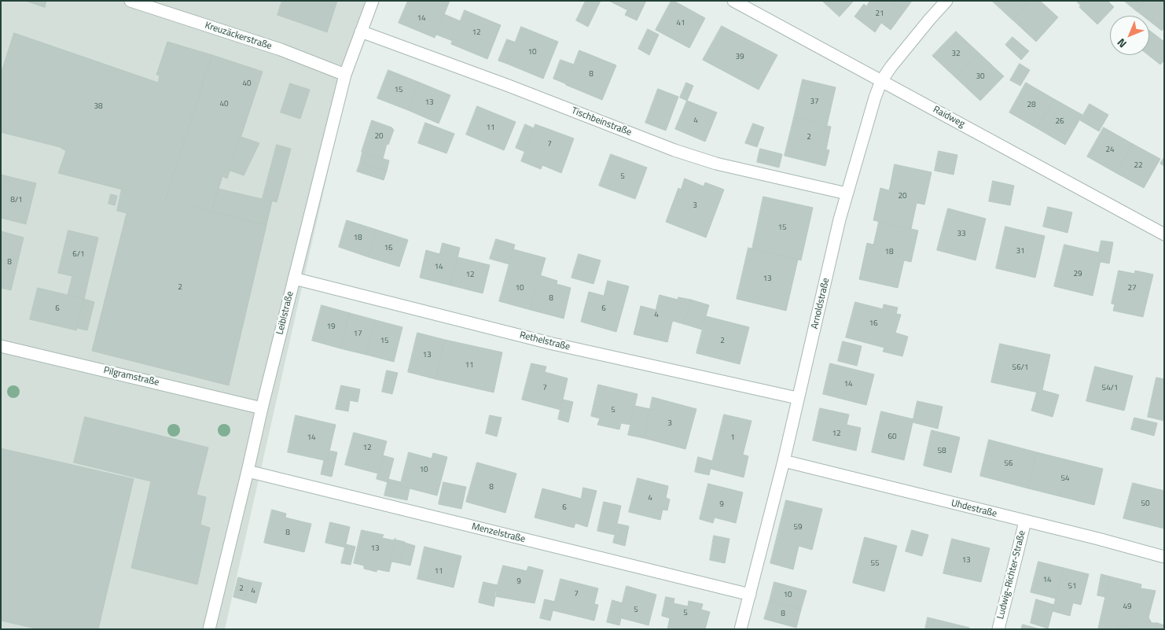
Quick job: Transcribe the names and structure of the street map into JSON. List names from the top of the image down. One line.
{"streets":{"street":["Kreuzäckerstraße","Raidweg","Tischbeinstraße","Arnoldstraße","Leiblstraße","Rethelstraße","Pilgramstraße","Uhdestraße","Menzelstraße","Ludwig-Richter-Straße"]},"crossings":[["Kreuzäckerstraße","Leiblstraße"],["Raidweg","Arnoldstraße"],["Tischbeinstraße","Arnoldstraße"],["Tischbeinstraße","Leiblstraße"],["Arnoldstraße","Rethelstraße"],["Arnoldstraße","Uhdestraße"],["Arnoldstraße","Menzelstraße"],["Leiblstraße","Rethelstraße"],["Leiblstraße","Pilgramstraße"],["Leiblstraße","Menzelstraße"],["Uhdestraße","Ludwig-Richter-Straße"]],"house_numbers":["21","14","41","12","10","32","39","8","30","40","15","37","13","40","28","38","4","26","11","20","2","7","24","22","5","20","8/1","3","15","33","18","16","31","18","6/1","8","14","29","12","13","2","10","27","8","6","6","4","16","19","17","15","2","13","11","56/1","14","7","54/1","5","3","12","60","14","1","12","58","56","10","54","8","4","50","9","6","59","8","13","13","55","11","14","9","51","2","4","7","10","49","5","5","8"],"north":"bottom left"}
